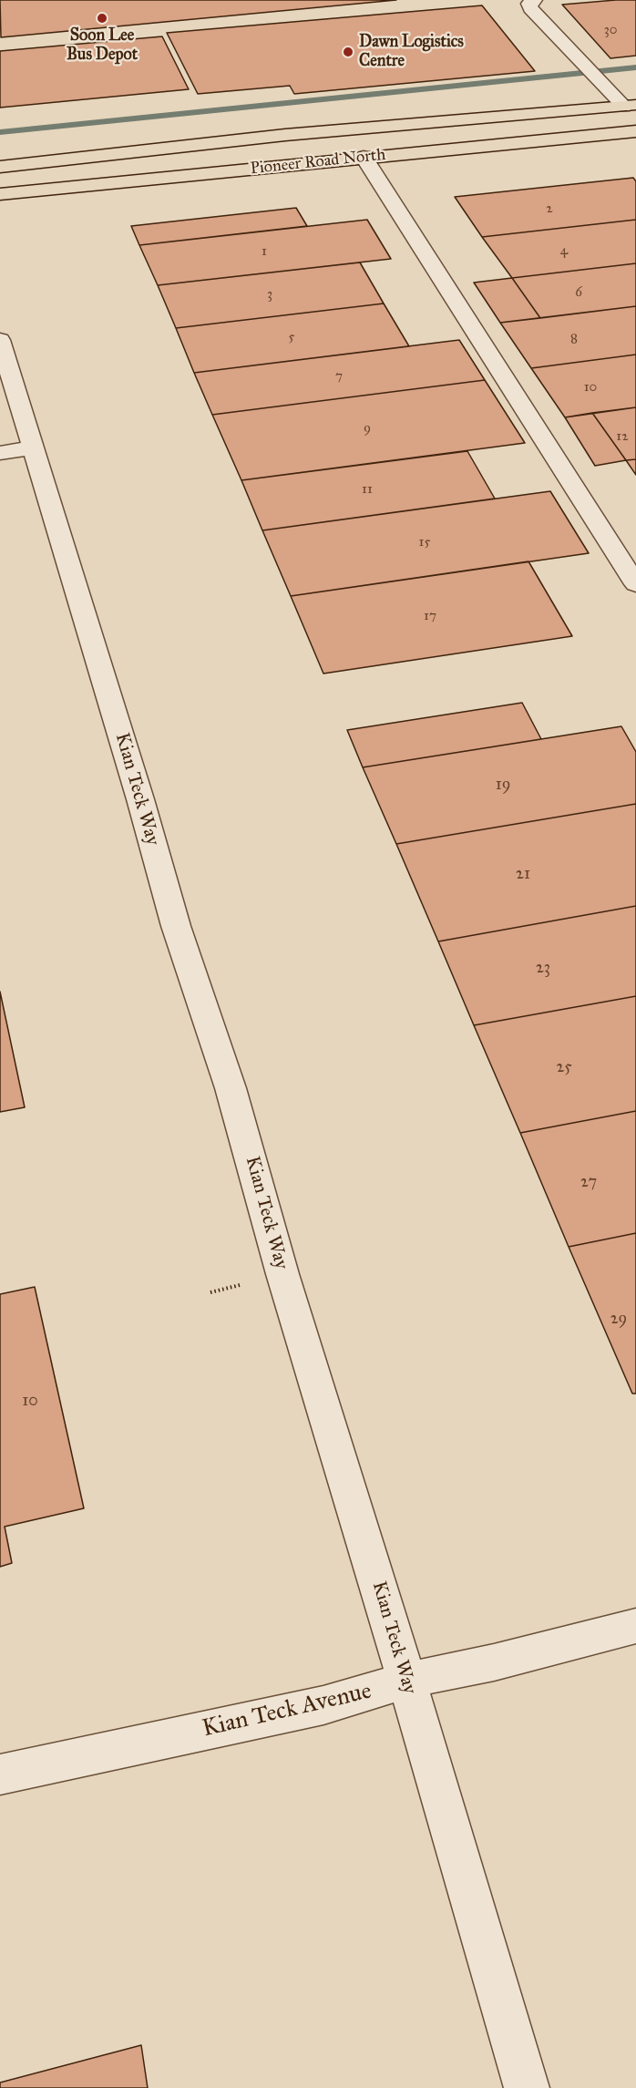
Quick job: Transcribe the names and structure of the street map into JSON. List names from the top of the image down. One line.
{"streets":{"main road":["Pioneer Road North"],"street":["Kian Teck Way","Kian Teck Avenue"]},"crossings":[["Kian Teck Way","Kian Teck Avenue"]],"places":["Soon Lee Bus Depot","Dawn Logistics Centre"],"house_numbers":["30","2","4","1","6","3","5","8","7","10","9","12","11","15","17","19","21","23","25","27","29","10"]}
